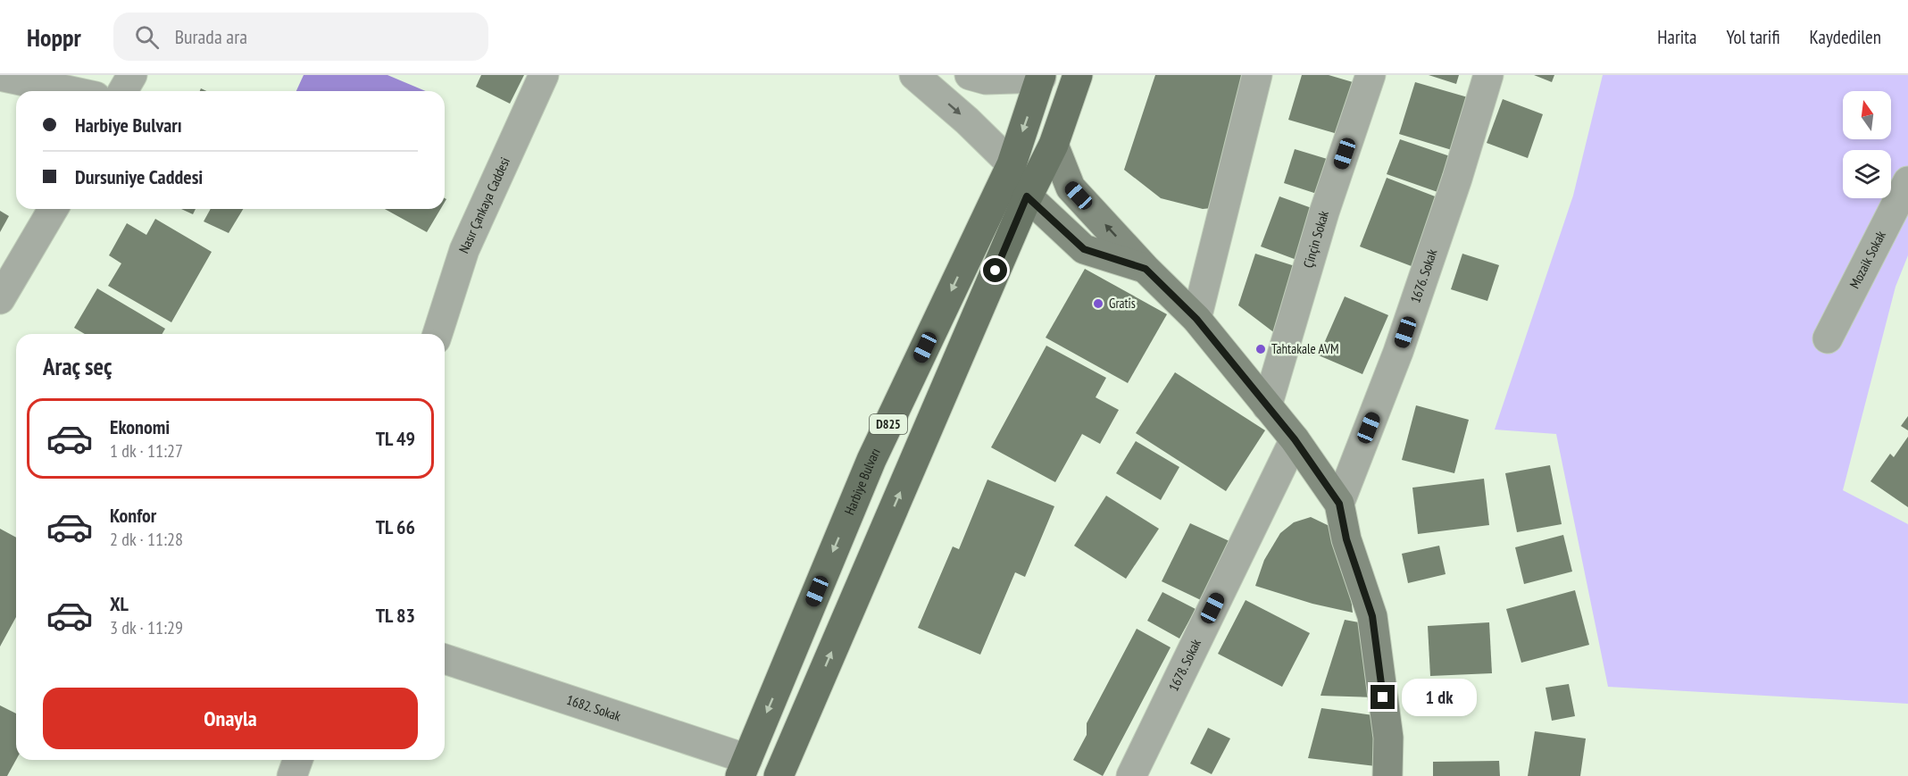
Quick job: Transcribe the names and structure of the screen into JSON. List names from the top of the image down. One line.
{"streets":{"main road":["D825","Harbiye Bulvarı"],"street":["Nasır Çankaya Caddesi","Çinçin Sokak","Mozaik Sokak","1676. Sokak","1678. Sokak","1682. Sokak"]},"crossings":[["Harbiye Bulvarı","1682. Sokak"]],"places":["Gratis","Tahtakale AVM"],"north":"top","page":{"header":"Hoppr","search":"Burada ara","nav":["Harita","Yol tarifi","Kaydedilen"],"banner":["Harbiye Bulvarı","Dursuniye Caddesi"],"heading":"Araç seç","list":[{"name":"Ekonomi","note":"1 dk · 11:27","value":"TL 49"},{"name":"Konfor","note":"2 dk · 11:28","value":"TL 66"},{"name":"XL","note":"3 dk · 11:29","value":"TL 83"}],"buttons":"Onayla","bubble":"1 dk"}}
